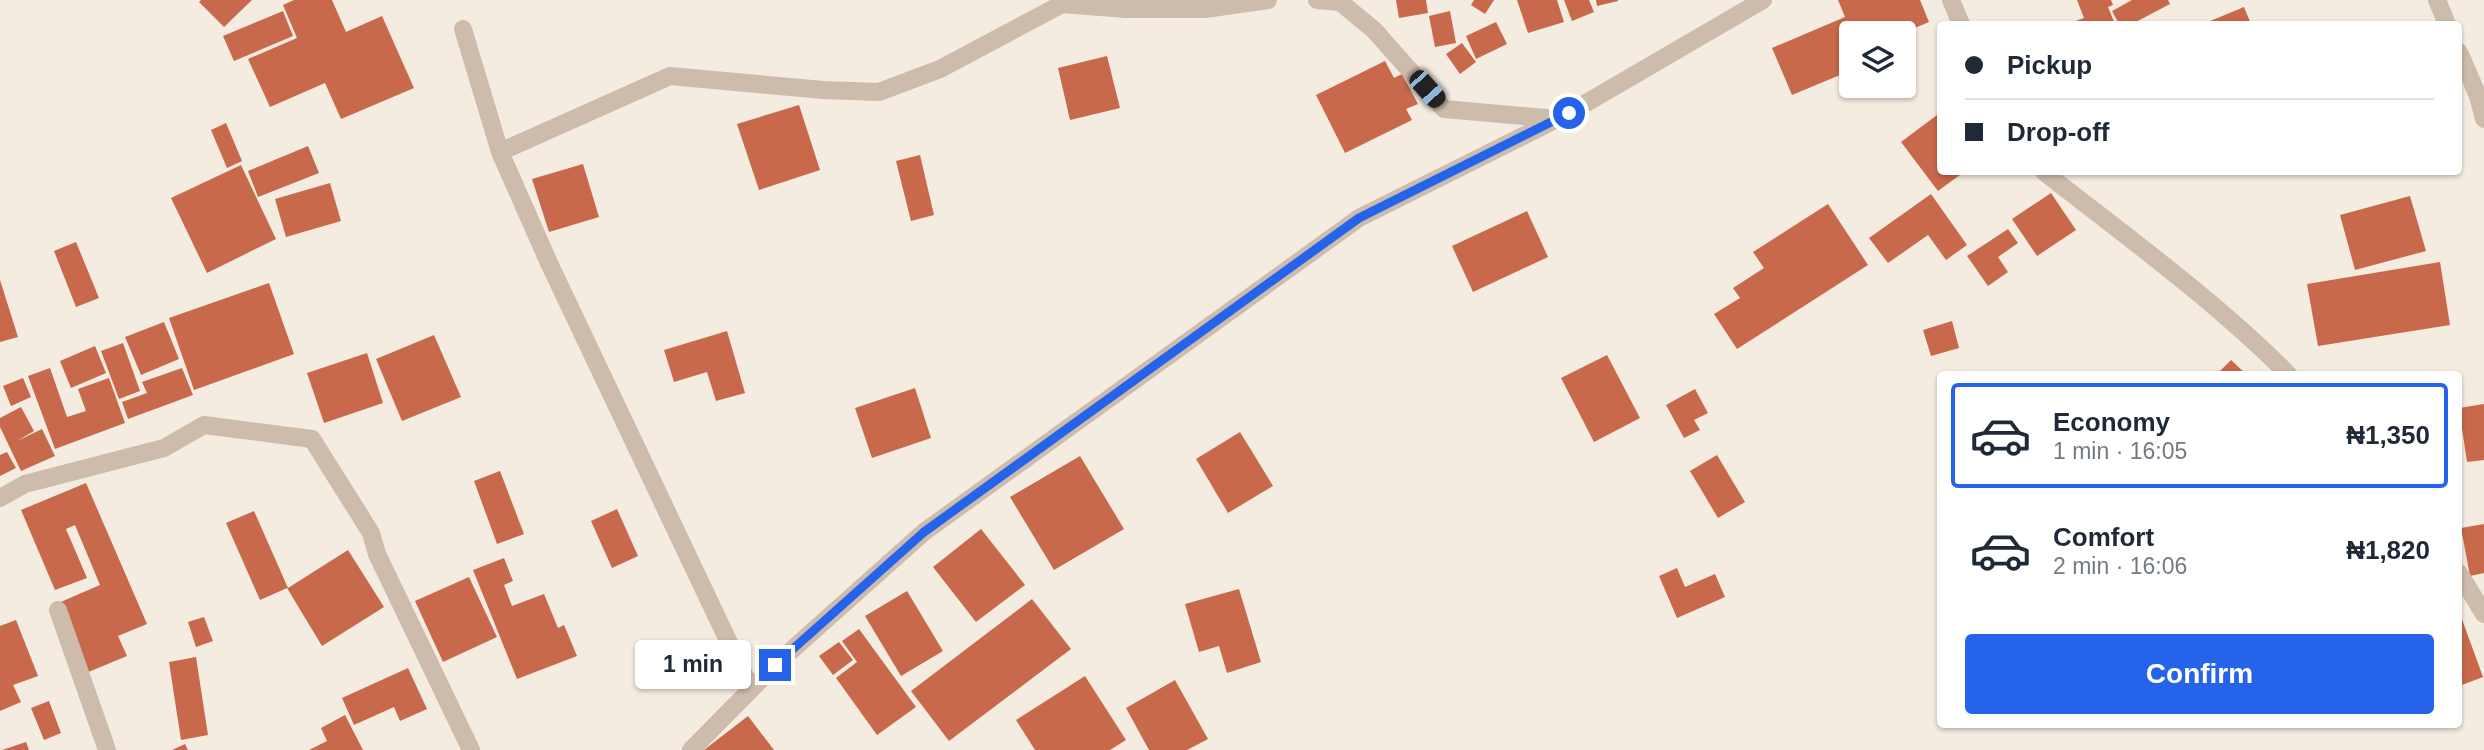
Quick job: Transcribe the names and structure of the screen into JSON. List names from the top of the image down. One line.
{"page":{"banner":["Pickup","Drop-off"],"list":[{"name":"Economy","note":"1 min · 16:05","value":"₦1,350"},{"name":"Comfort","note":"2 min · 16:06","value":"₦1,820"}],"buttons":"Confirm","bubble":"1 min"}}
